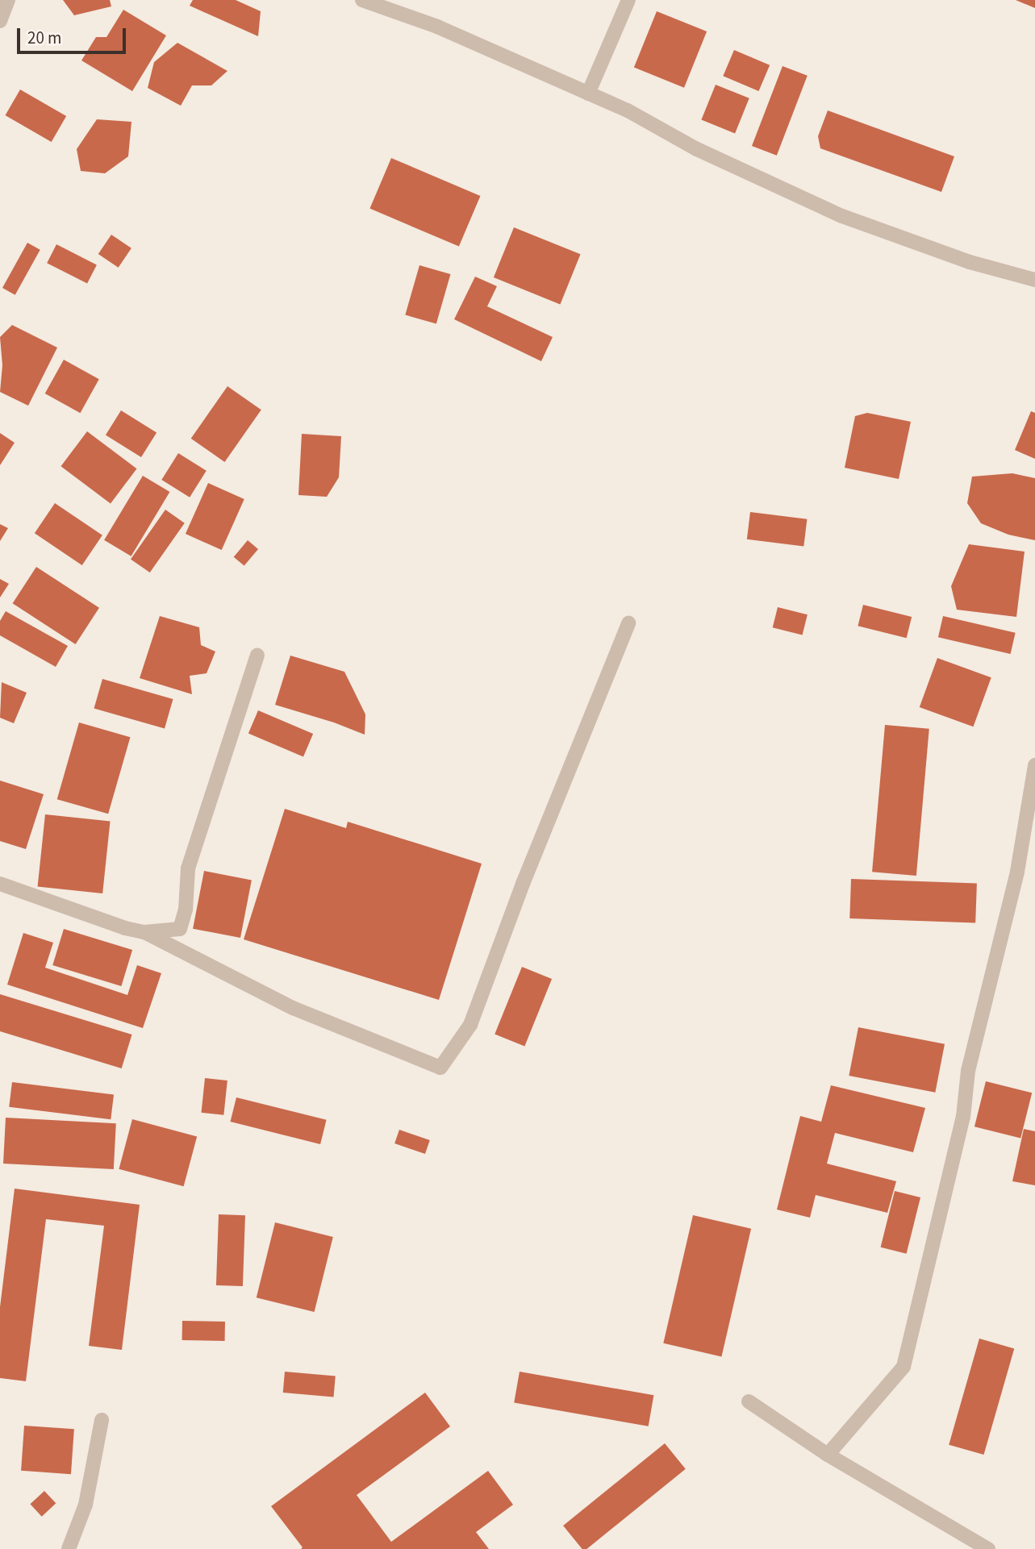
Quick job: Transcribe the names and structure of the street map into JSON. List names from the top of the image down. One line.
{"scale_bar":"20 m"}
